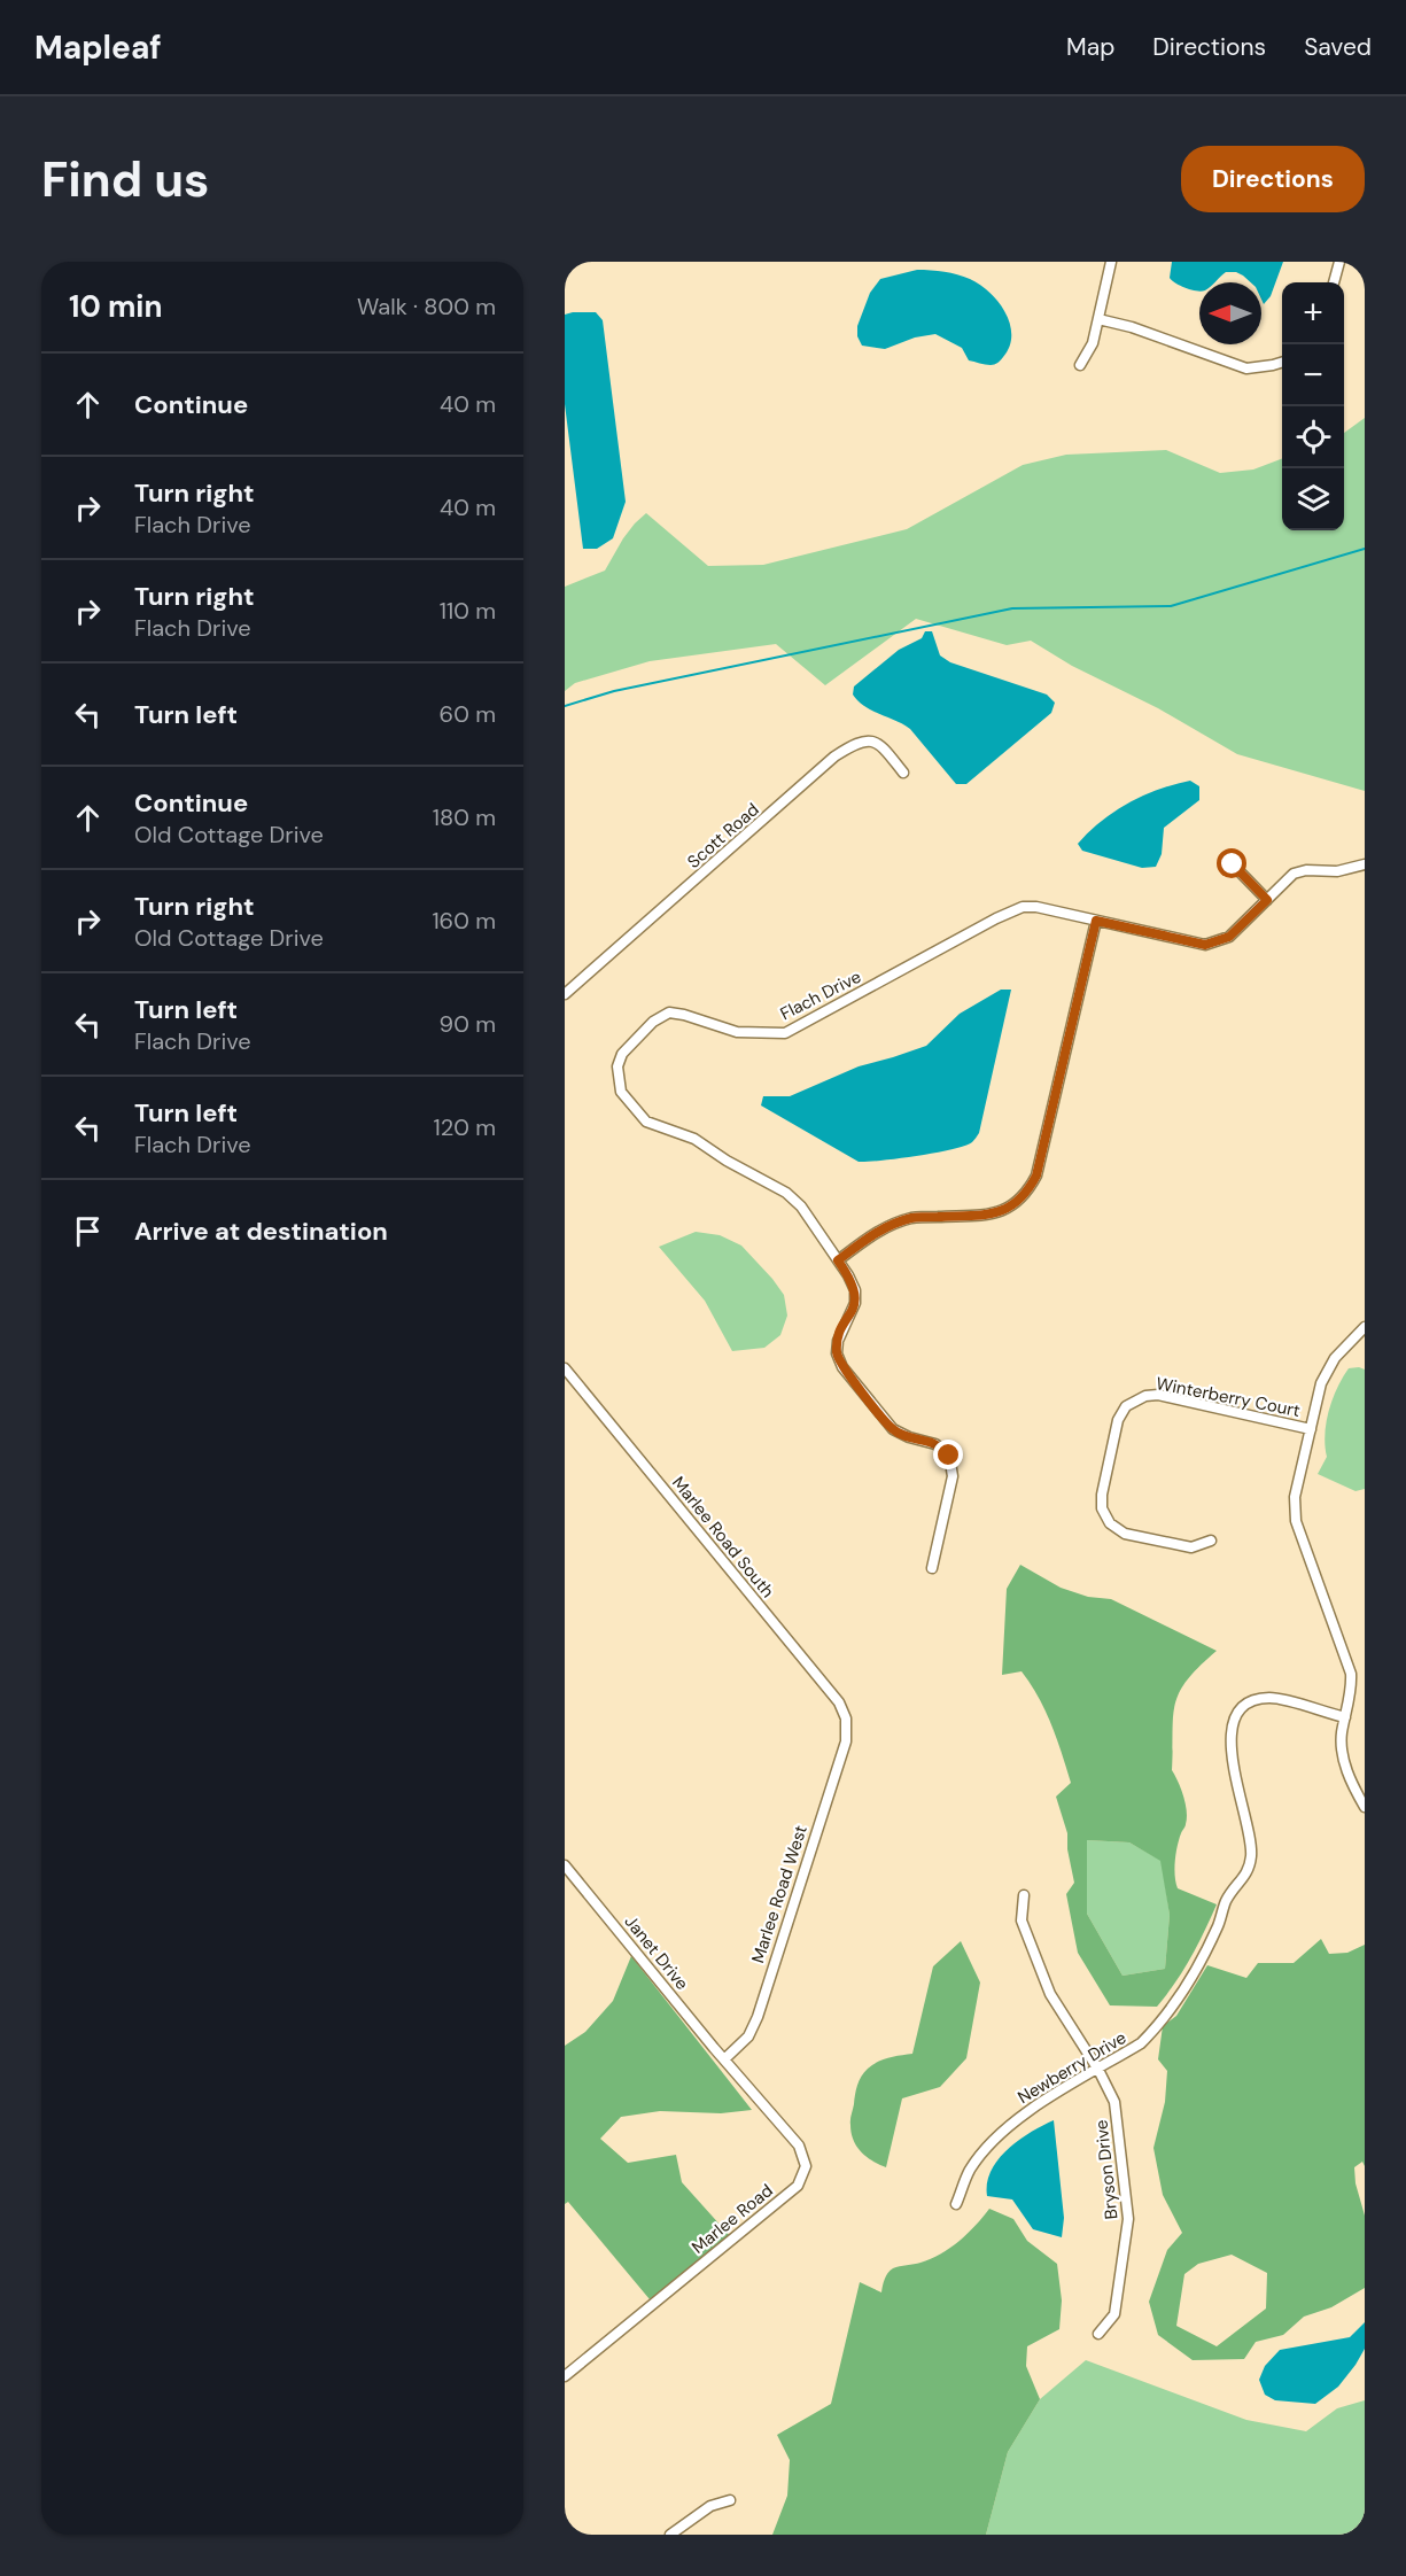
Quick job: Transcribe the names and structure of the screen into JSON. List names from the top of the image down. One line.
{"streets":{"street":["Scott Road","Flach Drive","Winterberry Court","Marlee Road South","Marlee Road West","Janet Drive","Newberry Drive","Bryson Drive","Marlee Road"]},"crossings":[["Marlee Road South","Marlee Road West"],["Marlee Road West","Janet Drive"],["Marlee Road West","Marlee Road"],["Janet Drive","Marlee Road"],["Newberry Drive","Bryson Drive"]],"north":"left","page":{"header":"Mapleaf","nav":["Map","Directions","Saved"],"buttons":"Directions","title":"Find us","heading":["10 min","Walk · 800 m"],"map_buttons":["+","−"],"list":[["Continue","40 m"],["Turn right","Flach Drive","40 m"],["Turn right","Flach Drive","110 m"],["Turn left","60 m"],["Continue","Old Cottage Drive","180 m"],["Turn right","Old Cottage Drive","160 m"],["Turn left","Flach Drive","90 m"],["Turn left","Flach Drive","120 m"],"Arrive at destination"]}}
